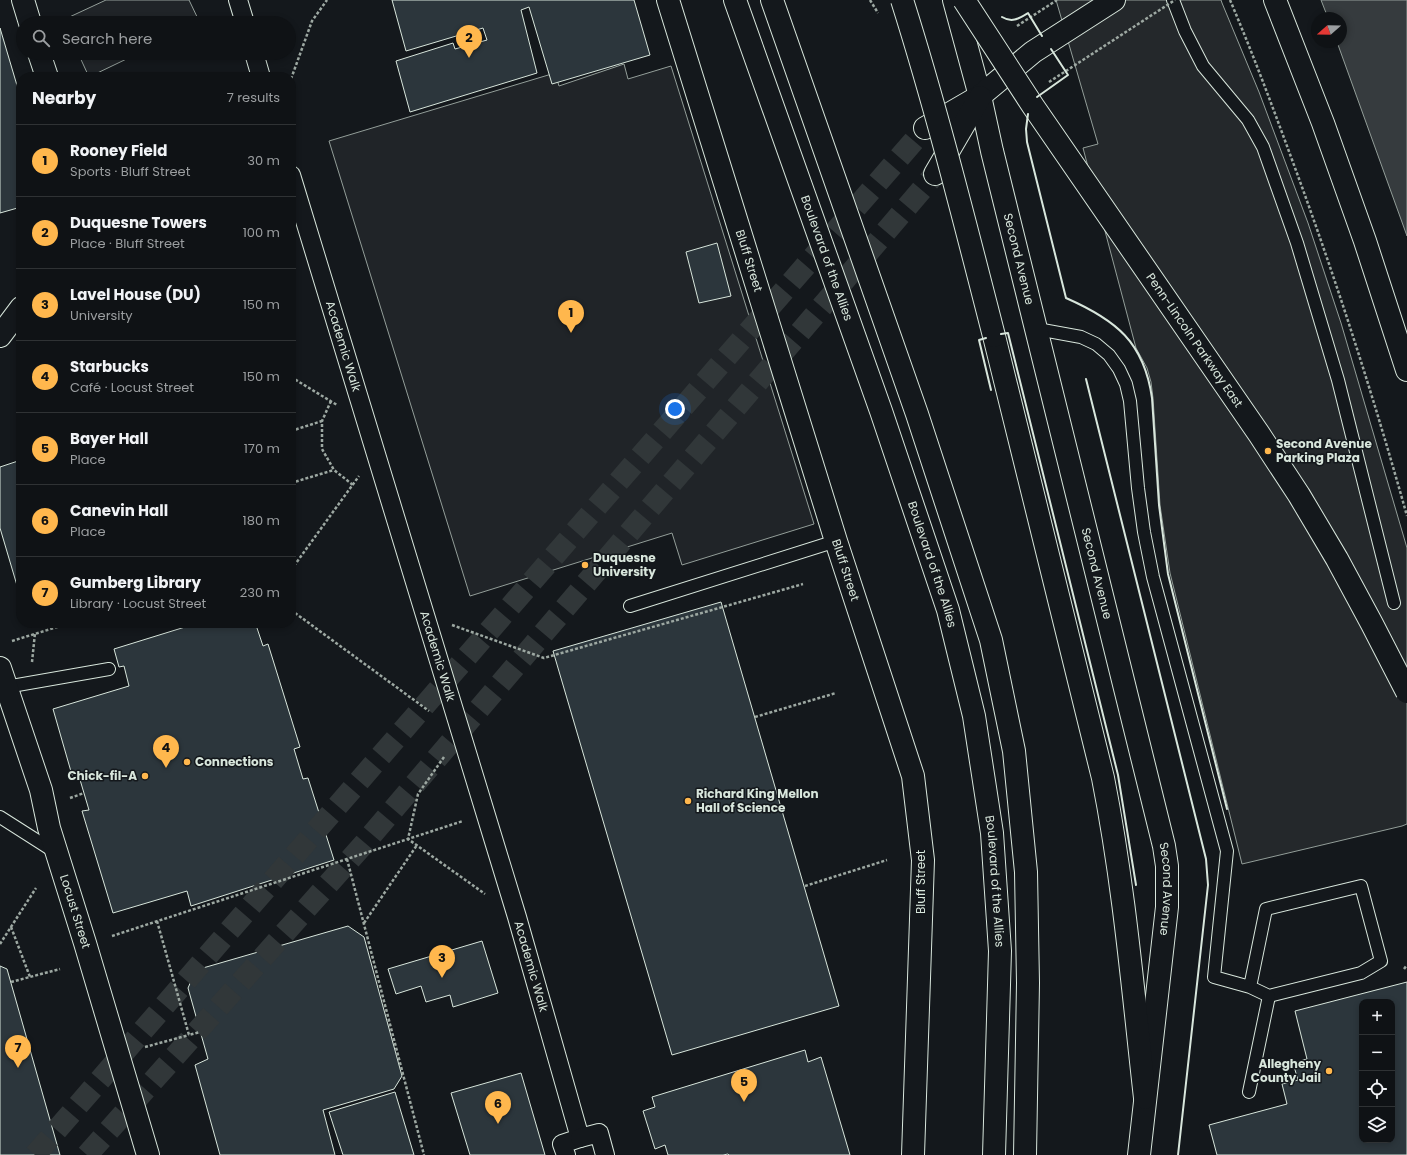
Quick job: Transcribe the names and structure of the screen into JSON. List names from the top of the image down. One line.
{"streets":{"main road":["Boulevard of the Allies","Second Avenue","Bluff Street","Penn-Lincoln Parkway East","Locust Street"],"street":["Academic Walk"]},"places":["Second Avenue Parking Plaza","Duquesne University","Connections","Chick-fil-A","Richard King Mellon Hall of Science","Allegheny County Jail"],"north":"left","page":{"search":"Search here","pins":["2","1","4","3","7","5","6"],"heading":["Nearby","7 results"],"list":[{"mark":"1","name":"Rooney Field","note":"Sports · Bluff Street","value":"30 m"},{"mark":"2","name":"Duquesne Towers","note":"Place · Bluff Street","value":"100 m"},{"mark":"3","name":"Lavel House (DU)","note":"University","value":"150 m"},{"mark":"4","name":"Starbucks","note":"Café · Locust Street","value":"150 m"},{"mark":"5","name":"Bayer Hall","note":"Place","value":"170 m"},{"mark":"6","name":"Canevin Hall","note":"Place","value":"180 m"},{"mark":"7","name":"Gumberg Library","note":"Library · Locust Street","value":"230 m"}],"map_buttons":["+","−"]}}
